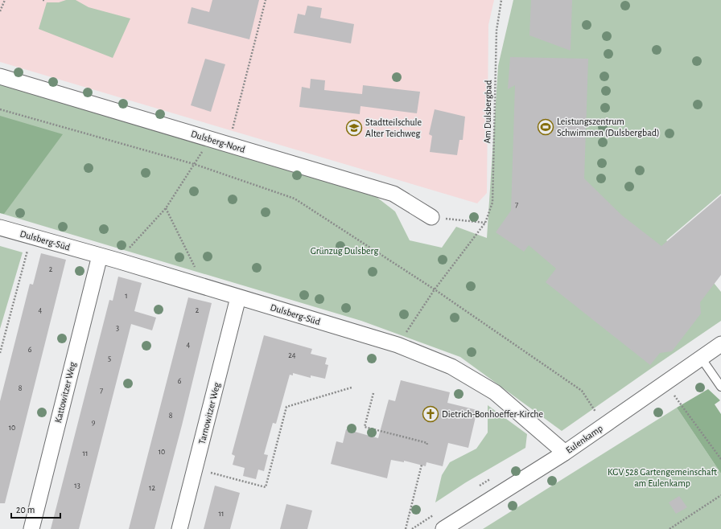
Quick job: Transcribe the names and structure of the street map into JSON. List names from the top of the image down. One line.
{"streets":{"street":["Dulsberg-Nord","Dulsberg-Süd","Kattowitzer Weg","Tarnowitzer Weg","Eulenkamp"],"path":["Am Dulsbergbad"]},"crossings":[["Am Dulsbergbad","Dulsberg-Süd"],["Dulsberg-Süd","Kattowitzer Weg"],["Dulsberg-Süd","Tarnowitzer Weg"],["Dulsberg-Süd","Eulenkamp"]],"parks":["Grünzug Dulsberg","KGV 528 Gartengemeinschaft am Eulenkamp"],"places":{"sports":["Leistungszentrum Schwimmen (Dulsbergbad)"],"school or university":["Stadtteilschule Alter Teichweg"],"church":["Dietrich-Bonhoeffer-Kirche"]},"house_numbers":["7","2","1","4","2","3","4","6","24","5","6","8","7","8","9","10","10","11","13","12","11"],"scale_bar":"20 m"}
